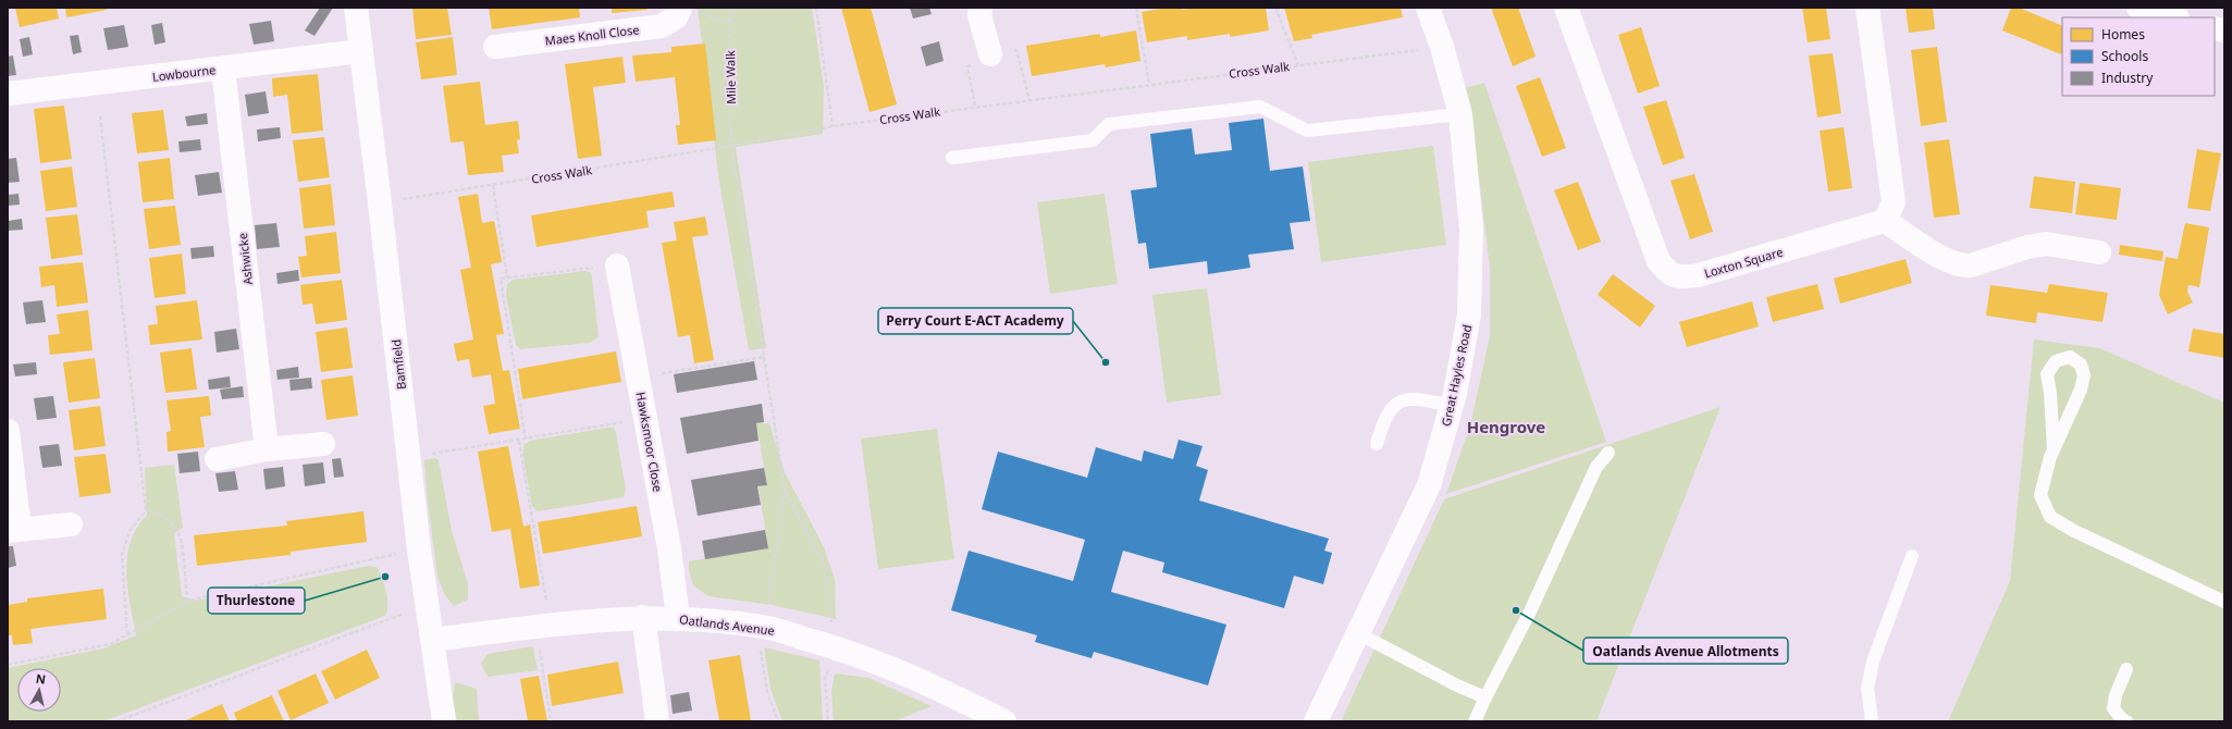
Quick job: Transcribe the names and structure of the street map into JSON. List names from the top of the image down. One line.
{"streets":{"street":["Maes Knoll Close","Lowbourne","Ashwicke","Loxton Square","Bamfield","Great Hayles Road","Hawksmoor Close","Oatlands Avenue"],"path":["Cross Walk","Mile Walk"]},"crossings":[["Cross Walk","Mile Walk"],["Cross Walk","Bamfield"],["Cross Walk","Great Hayles Road"],["Lowbourne","Ashwicke"],["Lowbourne","Bamfield"],["Mile Walk","Oatlands Avenue"],["Bamfield","Oatlands Avenue"],["Hawksmoor Close","Oatlands Avenue"]],"districts":["Hengrove"],"places":["Perry Court E-ACT Academy","Thurlestone","Oatlands Avenue Allotments"],"legend":["Homes","Schools","Industry"],"north":"top"}
